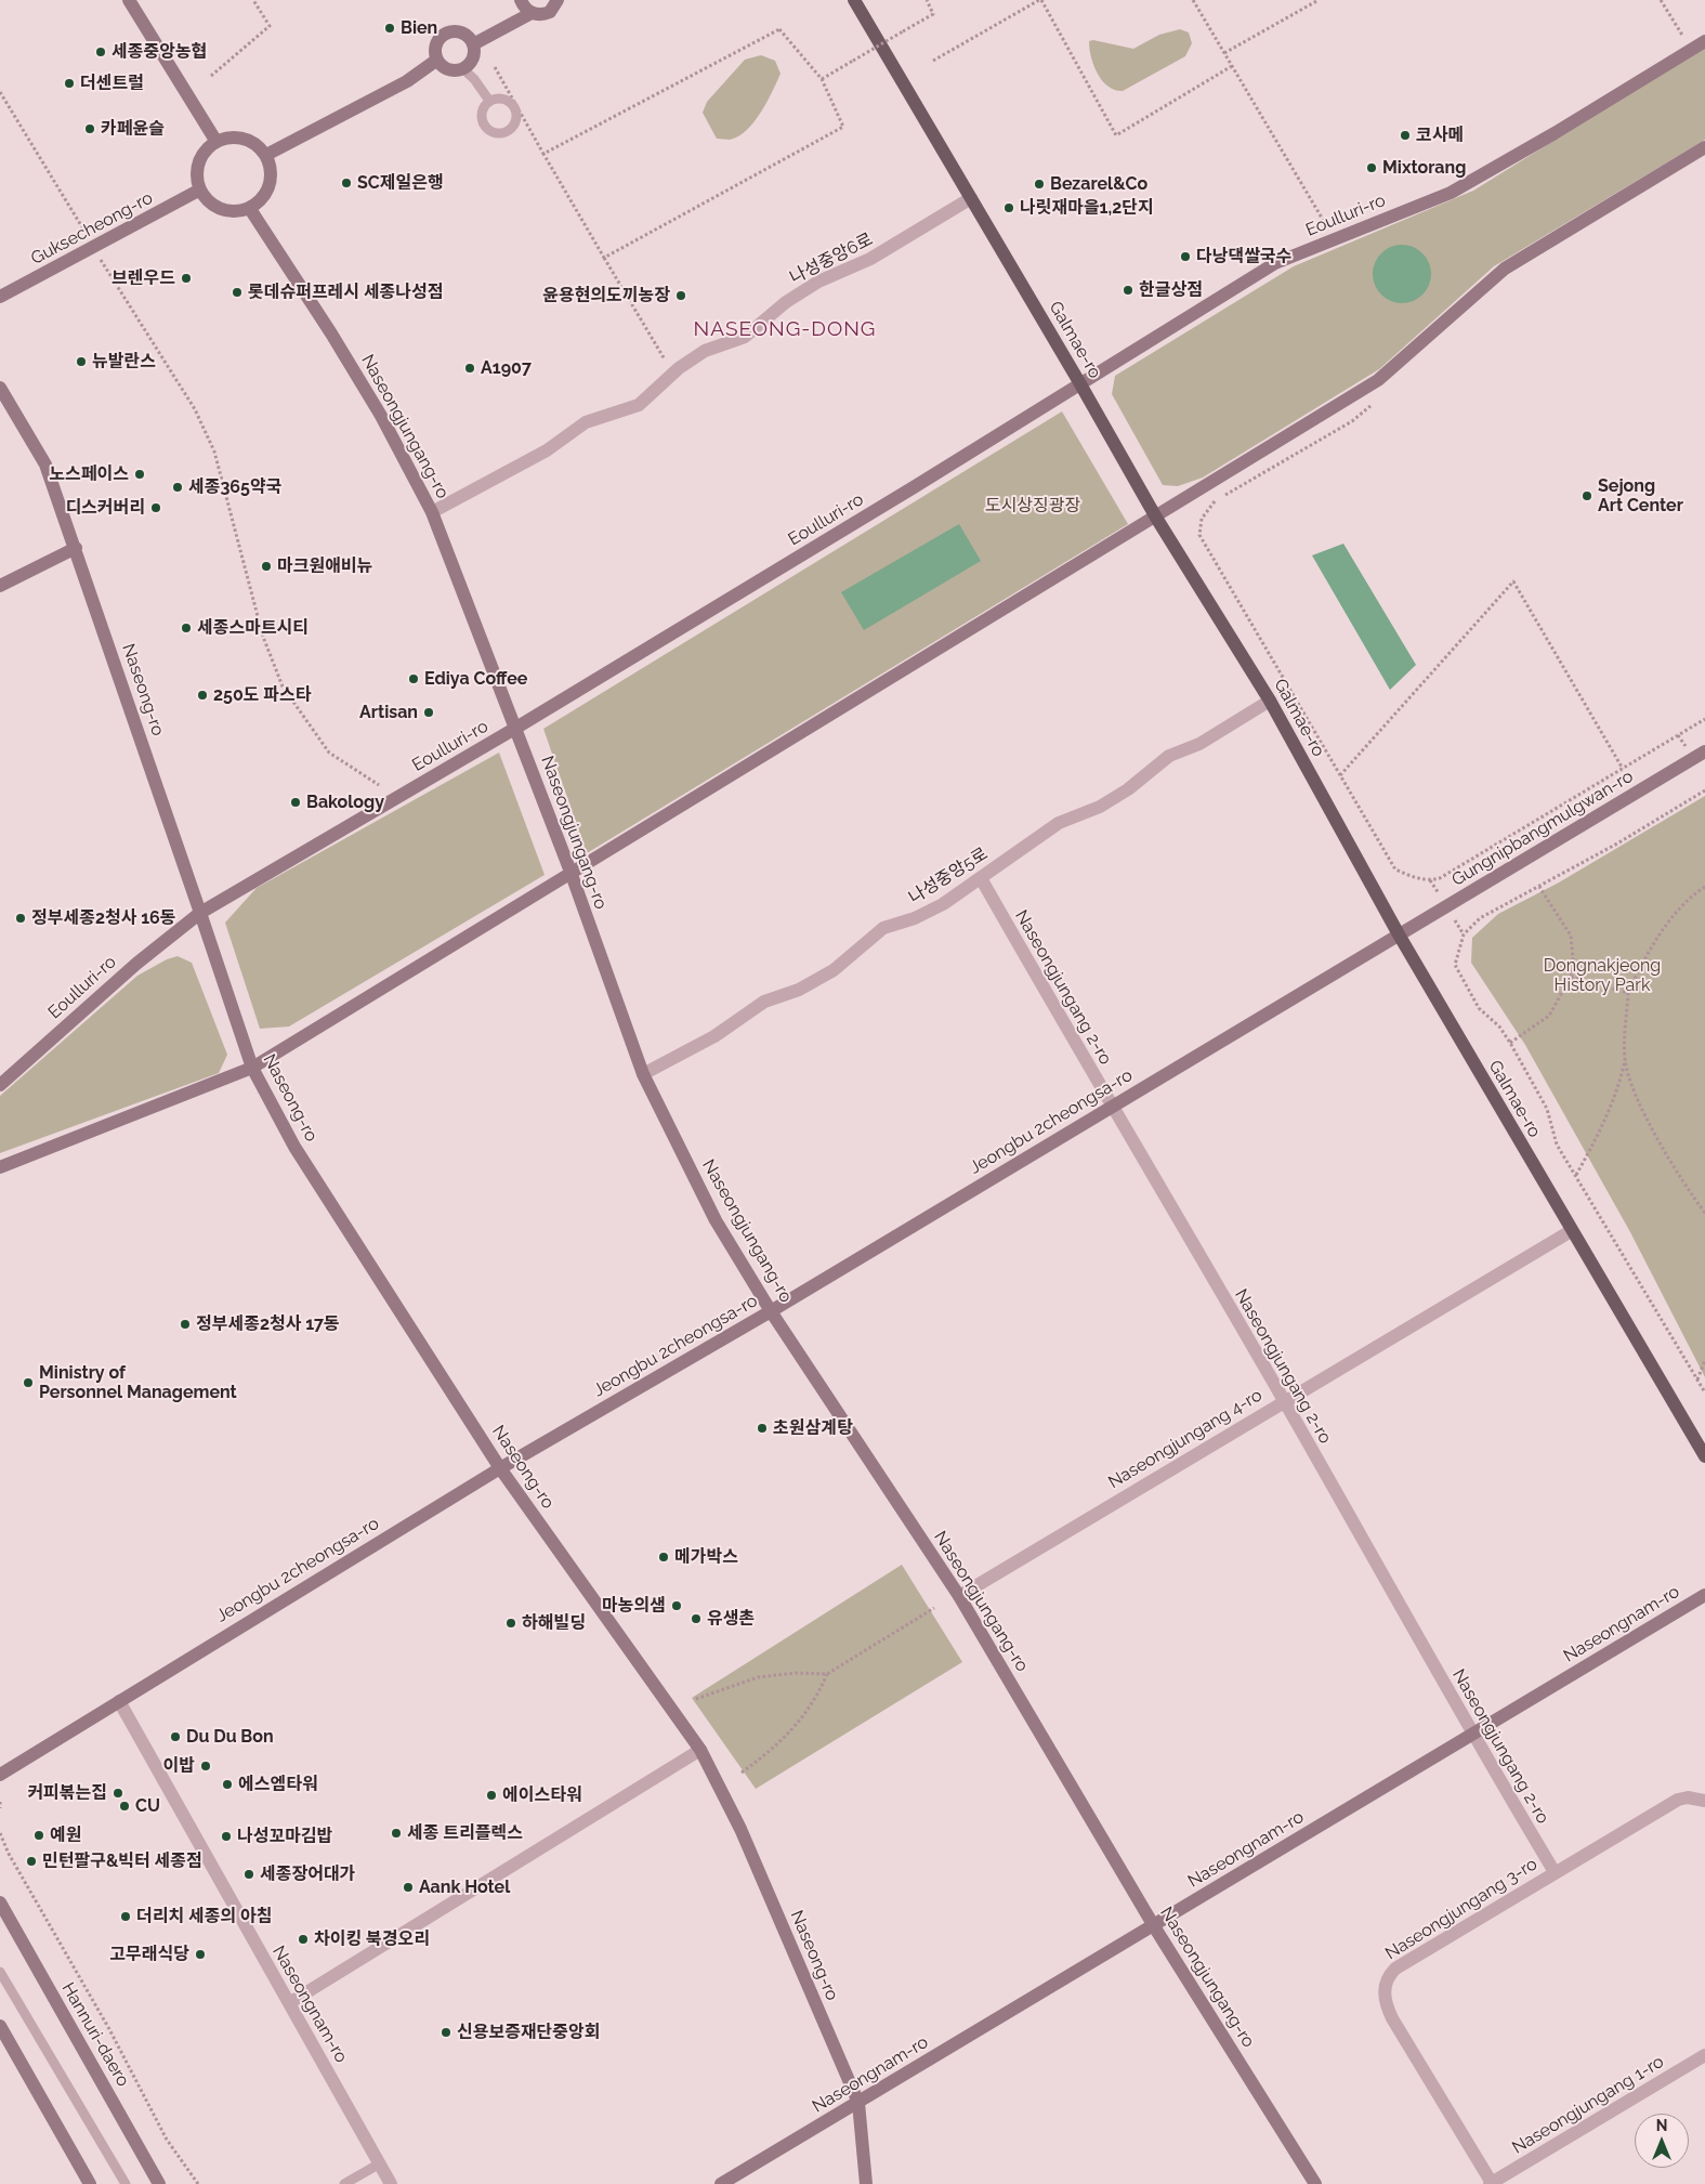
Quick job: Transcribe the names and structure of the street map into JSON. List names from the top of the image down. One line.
{"streets":{"main road":["Galmae-ro"],"street":["Eoulluri-ro","Guksecheong-ro","나성중앙6로","Naseongjungang-ro","Naseong-ro","Gungnipbangmulgwan-ro","나성중앙5로","Naseongjungang 2-ro","Jeongbu 2cheongsa-ro","Naseongjungang 4-ro","Naseongnam-ro","Naseongjungang 3-ro","Hannuri-daero","Naseongjungang 1-ro"]},"crossings":[["Eoulluri-ro","Galmae-ro"],["Eoulluri-ro","Naseongjungang-ro"],["Eoulluri-ro","Naseong-ro"],["Guksecheong-ro","Naseongjungang-ro"],["나성중앙6로","Galmae-ro"],["나성중앙6로","Naseongjungang-ro"],["Galmae-ro","Gungnipbangmulgwan-ro"],["Galmae-ro","나성중앙5로"],["Galmae-ro","Jeongbu 2cheongsa-ro"],["Galmae-ro","Naseongjungang 4-ro"],["Naseongjungang-ro","나성중앙5로"],["Naseongjungang-ro","Jeongbu 2cheongsa-ro"],["Naseongjungang-ro","Naseongjungang 4-ro"],["Naseongjungang-ro","Naseongnam-ro"],["Naseong-ro","Jeongbu 2cheongsa-ro"],["Naseong-ro","Naseongnam-ro"],["Gungnipbangmulgwan-ro","Jeongbu 2cheongsa-ro"],["나성중앙5로","Naseongjungang 2-ro"],["Naseongjungang 2-ro","Jeongbu 2cheongsa-ro"],["Naseongjungang 2-ro","Naseongjungang 4-ro"],["Naseongjungang 2-ro","Naseongnam-ro"],["Naseongjungang 2-ro","Naseongjungang 3-ro"],["Jeongbu 2cheongsa-ro","Naseongnam-ro"],["Naseongjungang 3-ro","Naseongjungang 1-ro"]],"districts":["NASEONG-DONG"],"parks":["도시상징광장","Dongnakjeong History Park"],"places":["Bien","세종중앙농협","더센트럴","카페윤슬","코사메","Mixtorang","SC제일은행","Bezarel&Co","나릿재마을1,2단지","다낭댁쌀국수","브렌우드","한글상점","롯데슈퍼프레시 세종나성점","윤용현의도끼농장","뉴발란스","A1907","노스페이스","세종365약국","Sejong Art Center","디스커버리","마크원애비뉴","세종스마트시티","Ediya Coffee","250도 파스타","Artisan","Bakology","정부세종2청사 16동","정부세종2청사 17동","Ministry of Personnel Management","초원삼계탕","메가박스","마농의샘","유생촌","하해빌딩","Du Du Bon","이밥","에스엠타워","커피볶는집","에이스타워","CU","세종 트리플렉스","예원","나성꼬마김밥","민턴팔구&빅터 세종점","세종장어대가","Aank Hotel","더리치 세종의 아침","차이킹 북경오리","고무래식당","신용보증재단중앙회"],"north":"top"}
